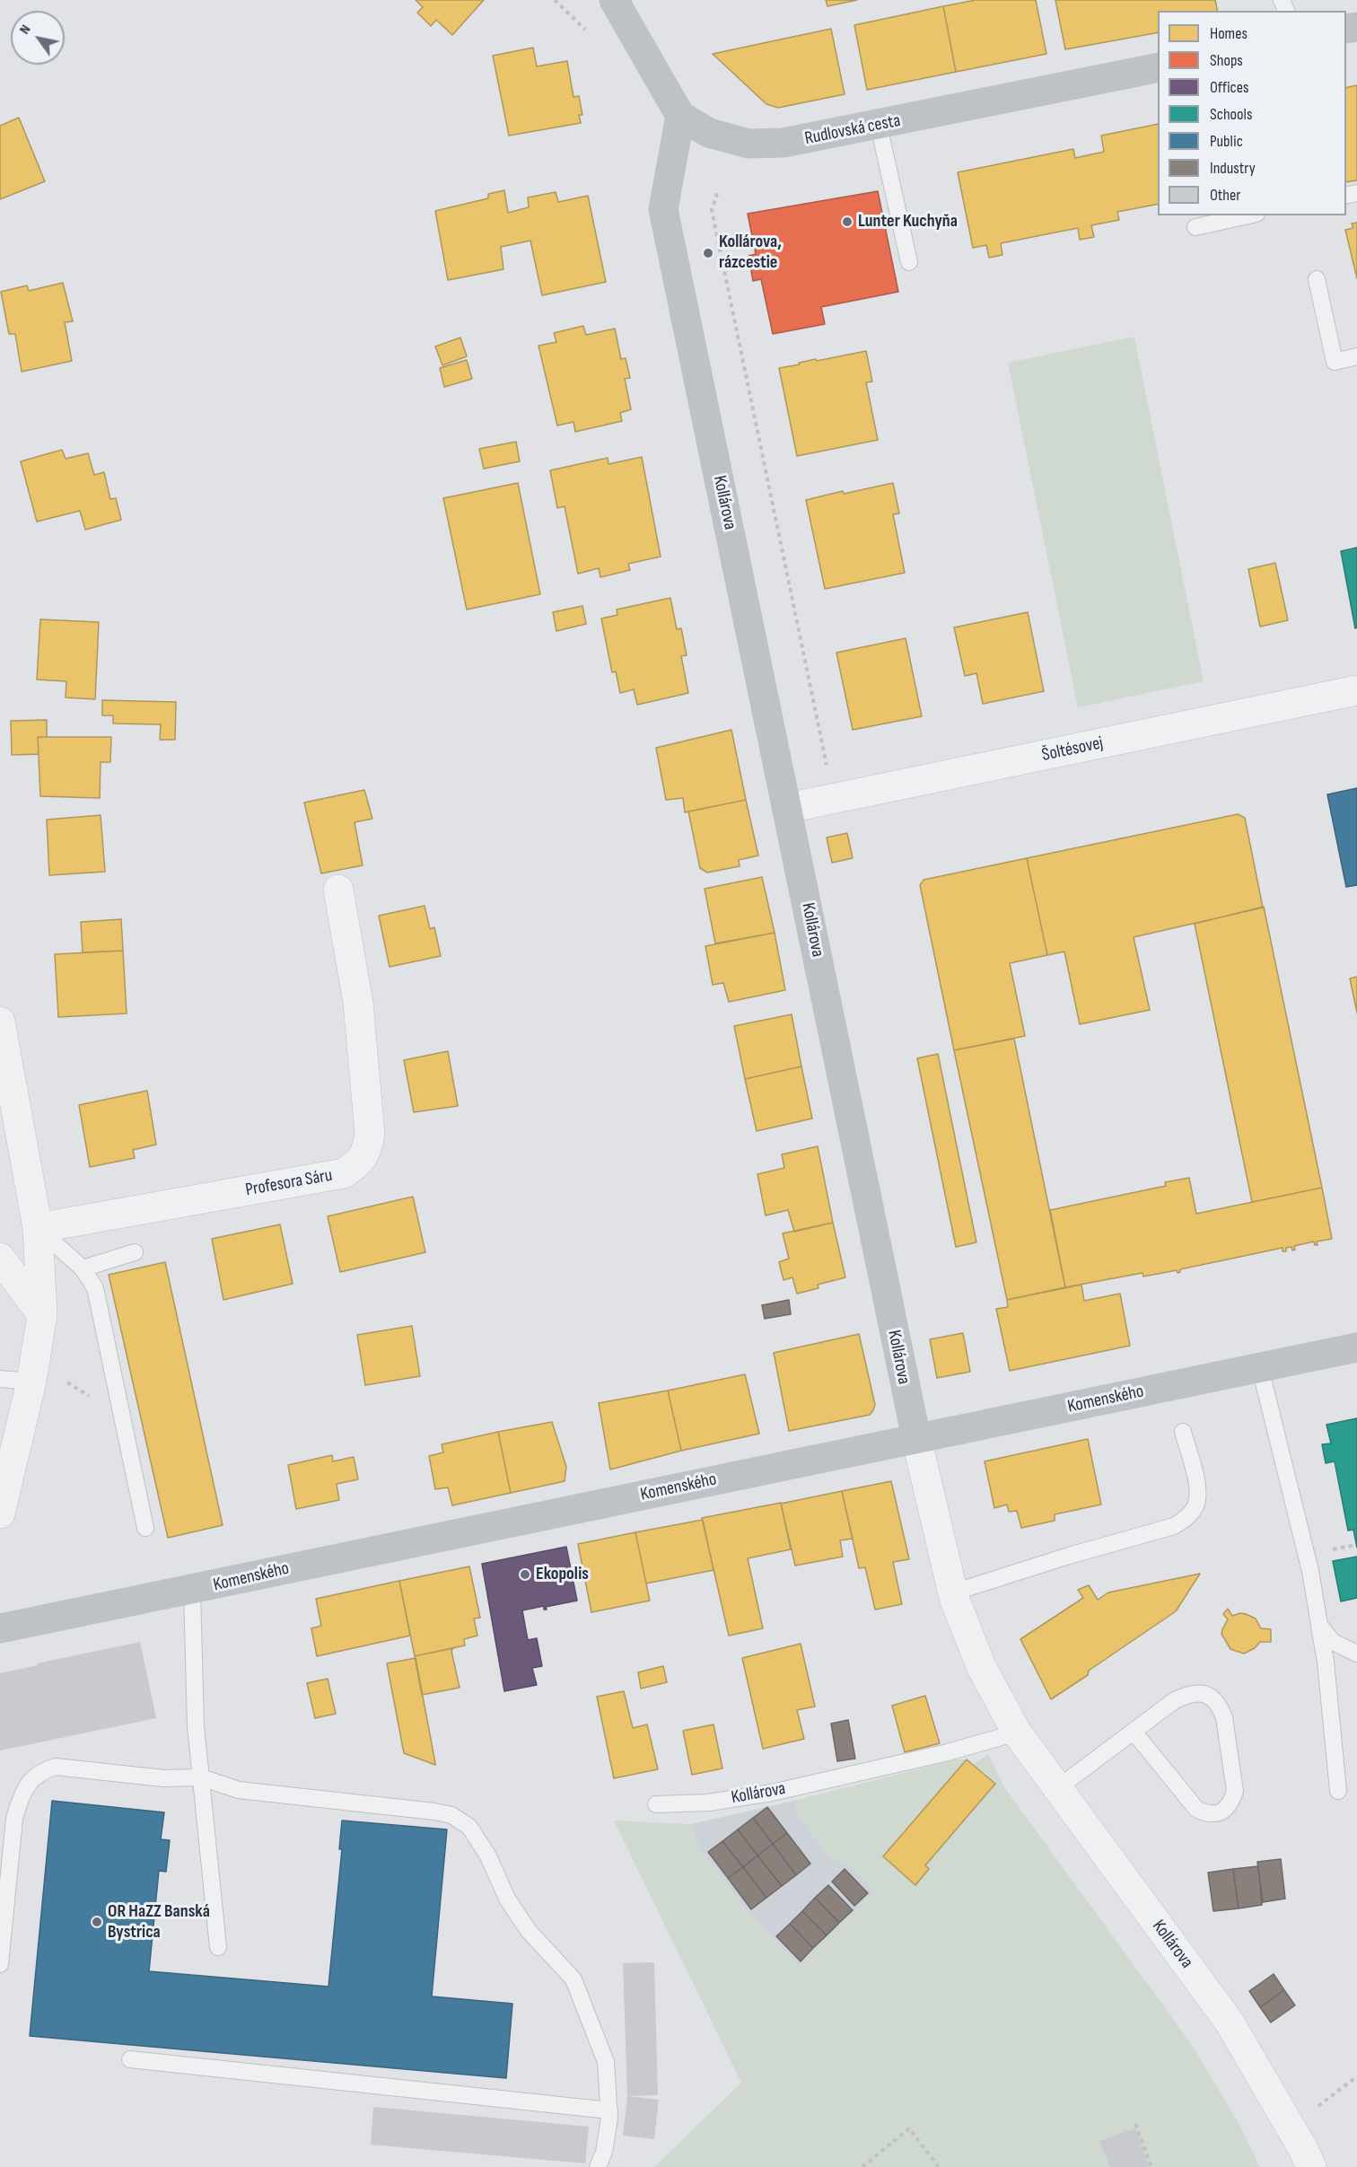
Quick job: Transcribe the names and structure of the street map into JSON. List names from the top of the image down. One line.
{"streets":{"street":["Rudlovská cesta","Kollárova","Šoltésovej","Profesora Sáru","Komenského"]},"crossings":[["Rudlovská cesta","Kollárova"],["Kollárova","Šoltésovej"],["Kollárova","Komenského"]],"places":["Lunter Kuchyňa","Kollárova, rázcestie","Ekopolis","OR HaZZ Banská Bystrica"],"legend":["Homes","Shops","Offices","Schools","Public","Industry","Other"],"north":"top left"}
